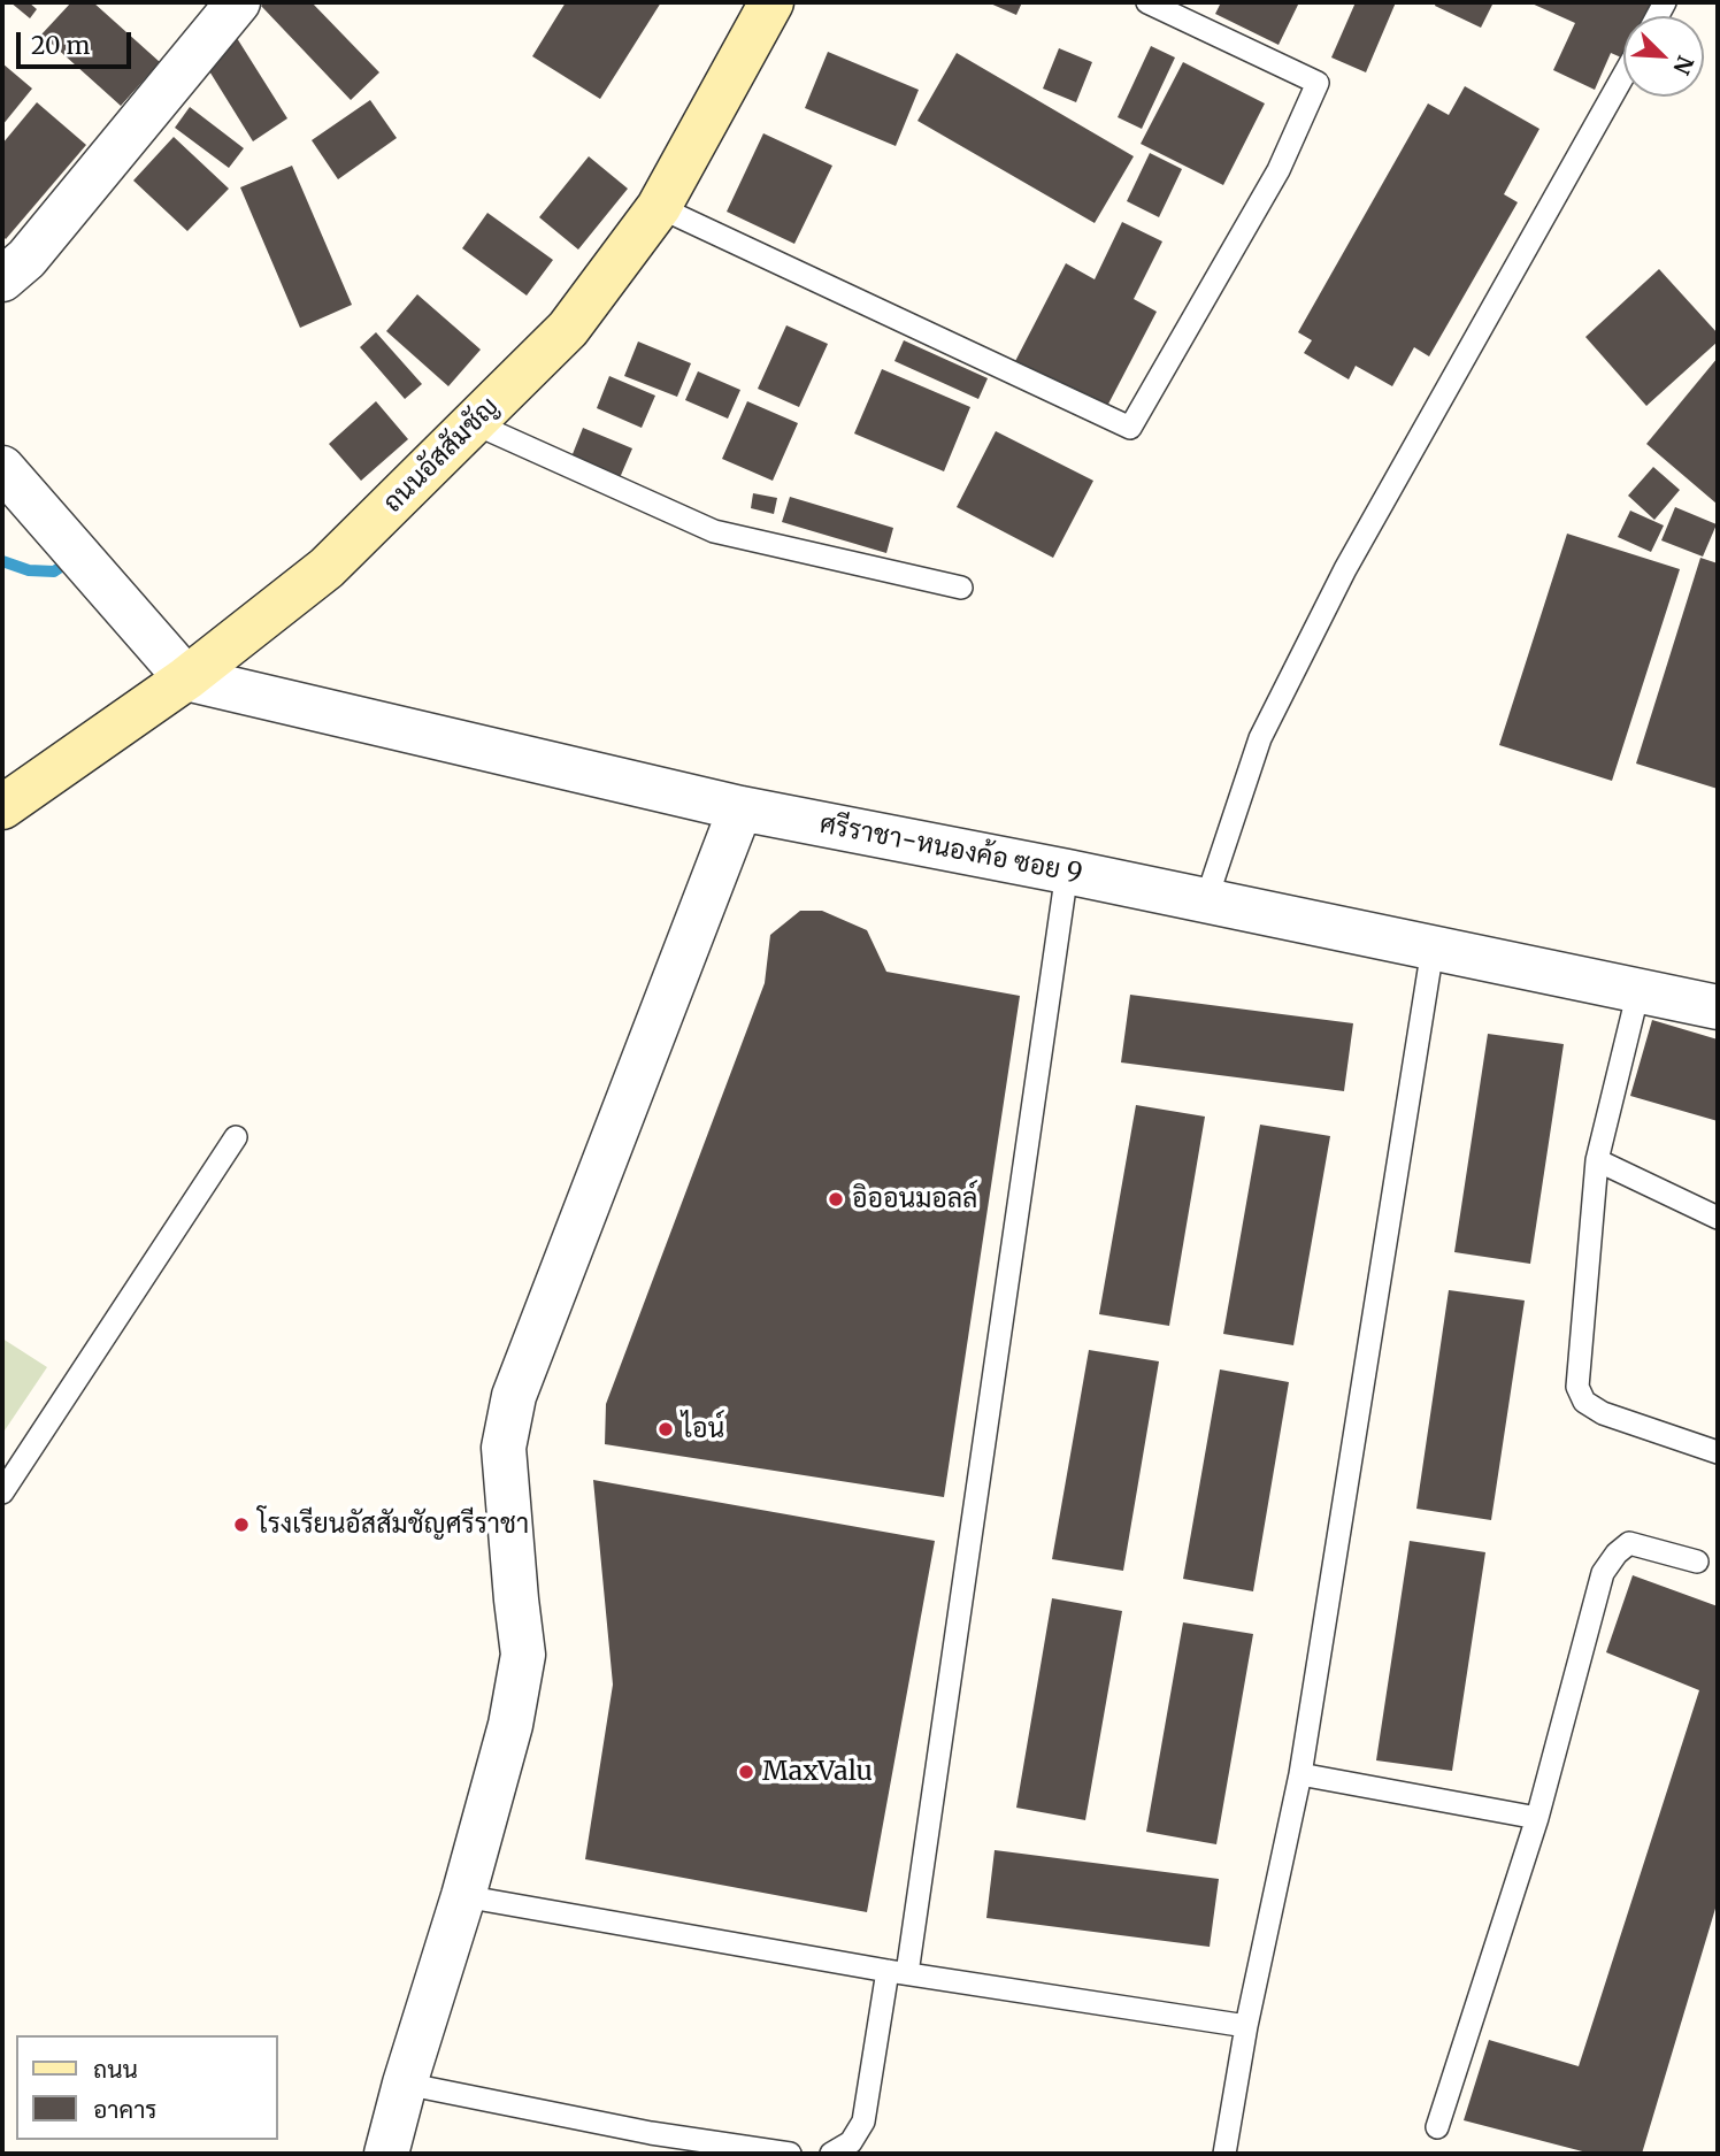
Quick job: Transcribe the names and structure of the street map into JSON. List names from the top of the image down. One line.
{"streets":{"main road":["ถนนอัสสัมชัญ"],"street":["ศรีราชา-หนองค้อ ซอย 9"]},"crossings":[["ถนนอัสสัมชัญ","ศรีราชา-หนองค้อ ซอย 9"]],"places":["อิออนมอลล์","ไอน์","โรงเรียนอัสสัมชัญศรีราชา","MaxValu"],"legend":["ถนน","อาคาร"],"scale_bar":"20 m","north":"bottom right"}
